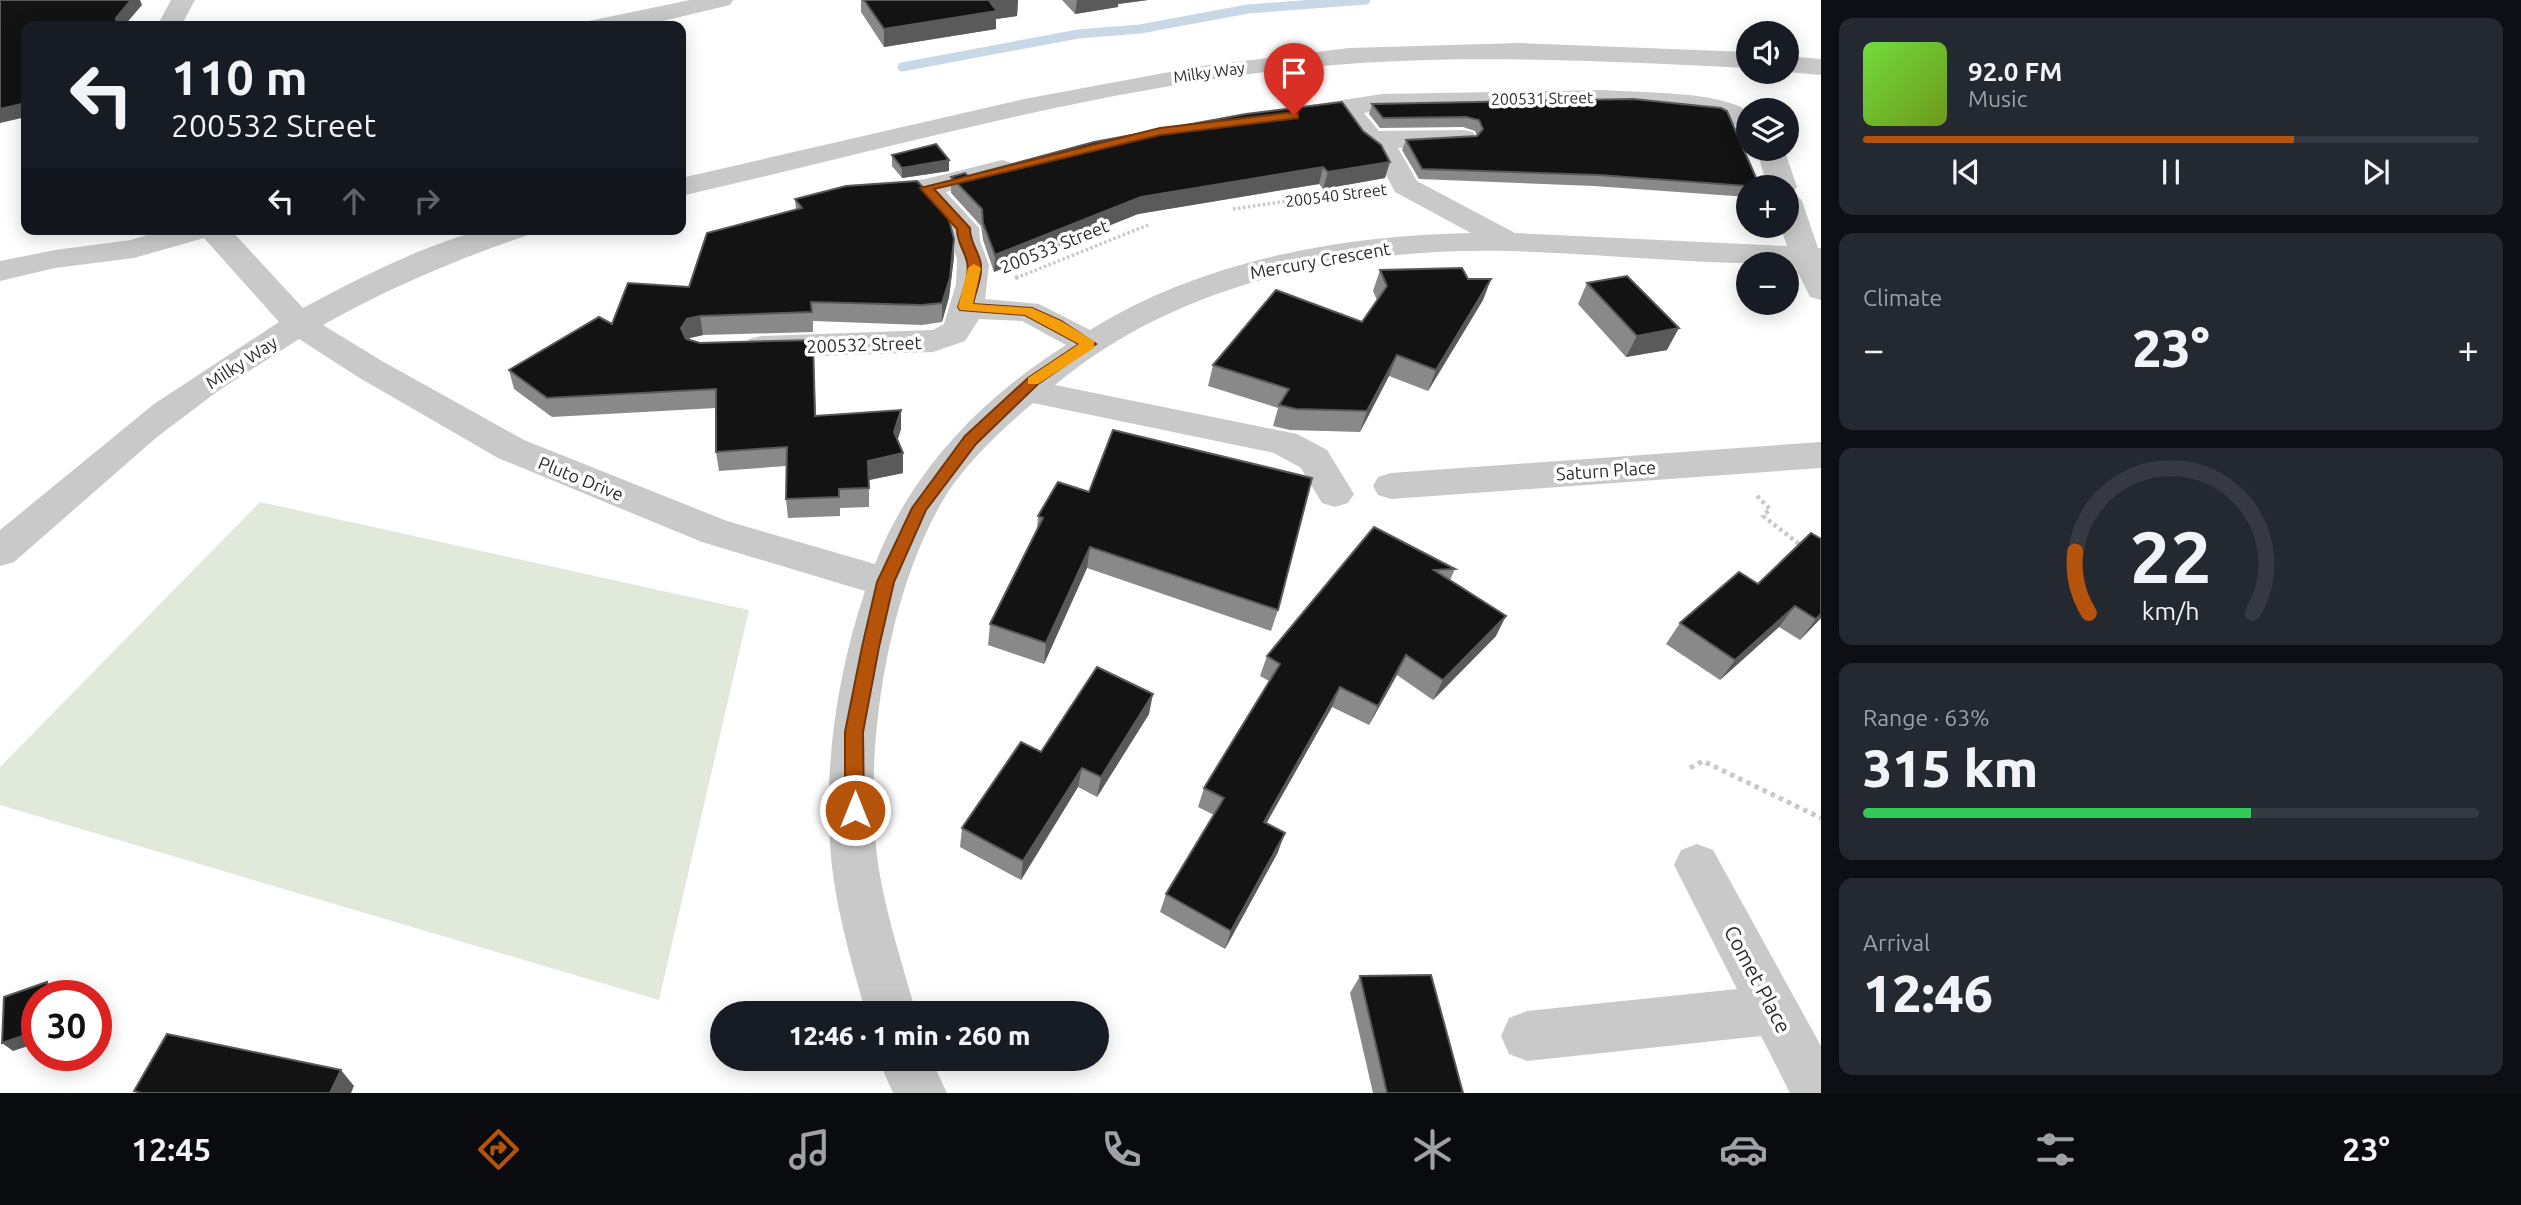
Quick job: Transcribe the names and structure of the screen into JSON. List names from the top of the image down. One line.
{"streets":{"street":["Milky Way","200531 Street","200540 Street","Mercury Crescent","200532 Street","Saturn Place","Pluto Drive","Comet Place"],"path":["200533 Street"]},"crossings":[["Milky Way","Pluto Drive"],["200540 Street","Mercury Crescent"],["200533 Street","200532 Street"],["Mercury Crescent","Pluto Drive"]],"page":{"map_buttons":["+","−"],"turn":["110 m","200532 Street"],"song":["92.0 FM","Music"],"tile":["Climate",["Range · 63%","315 km"],["Arrival","12:46"]],"heat":["−","23°","+"],"limit":"30","trip":"12:46 · 1 min · 260 m","tabs":["12:45","23°"],"gauge":["22","km/h"]}}
